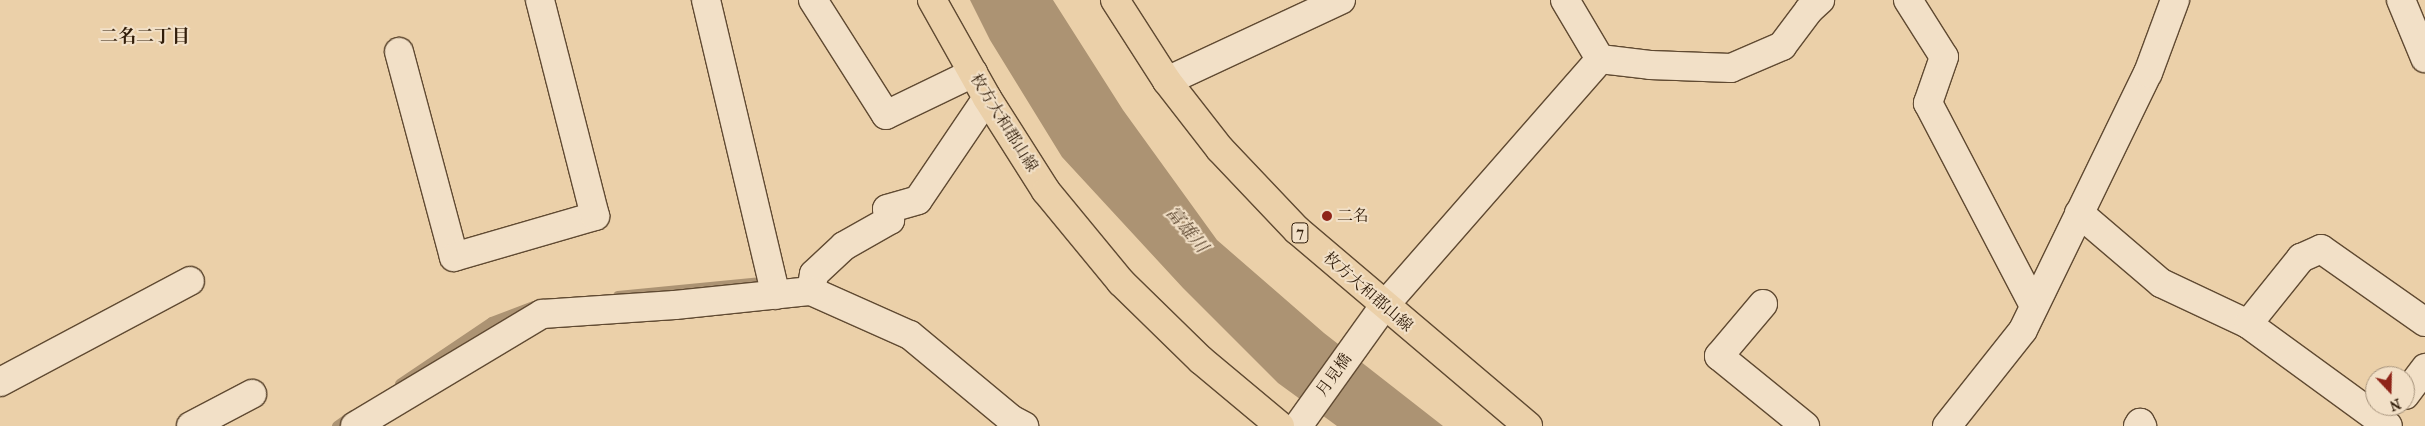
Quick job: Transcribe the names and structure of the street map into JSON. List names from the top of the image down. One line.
{"streets":{"main road":["枚方大和郡山線","7"],"street":["月見橋"]},"crossings":[["枚方大和郡山線","月見橋"]],"districts":["二名二丁目"],"water":["富雄川"],"places":["二名"],"north":"bottom"}
